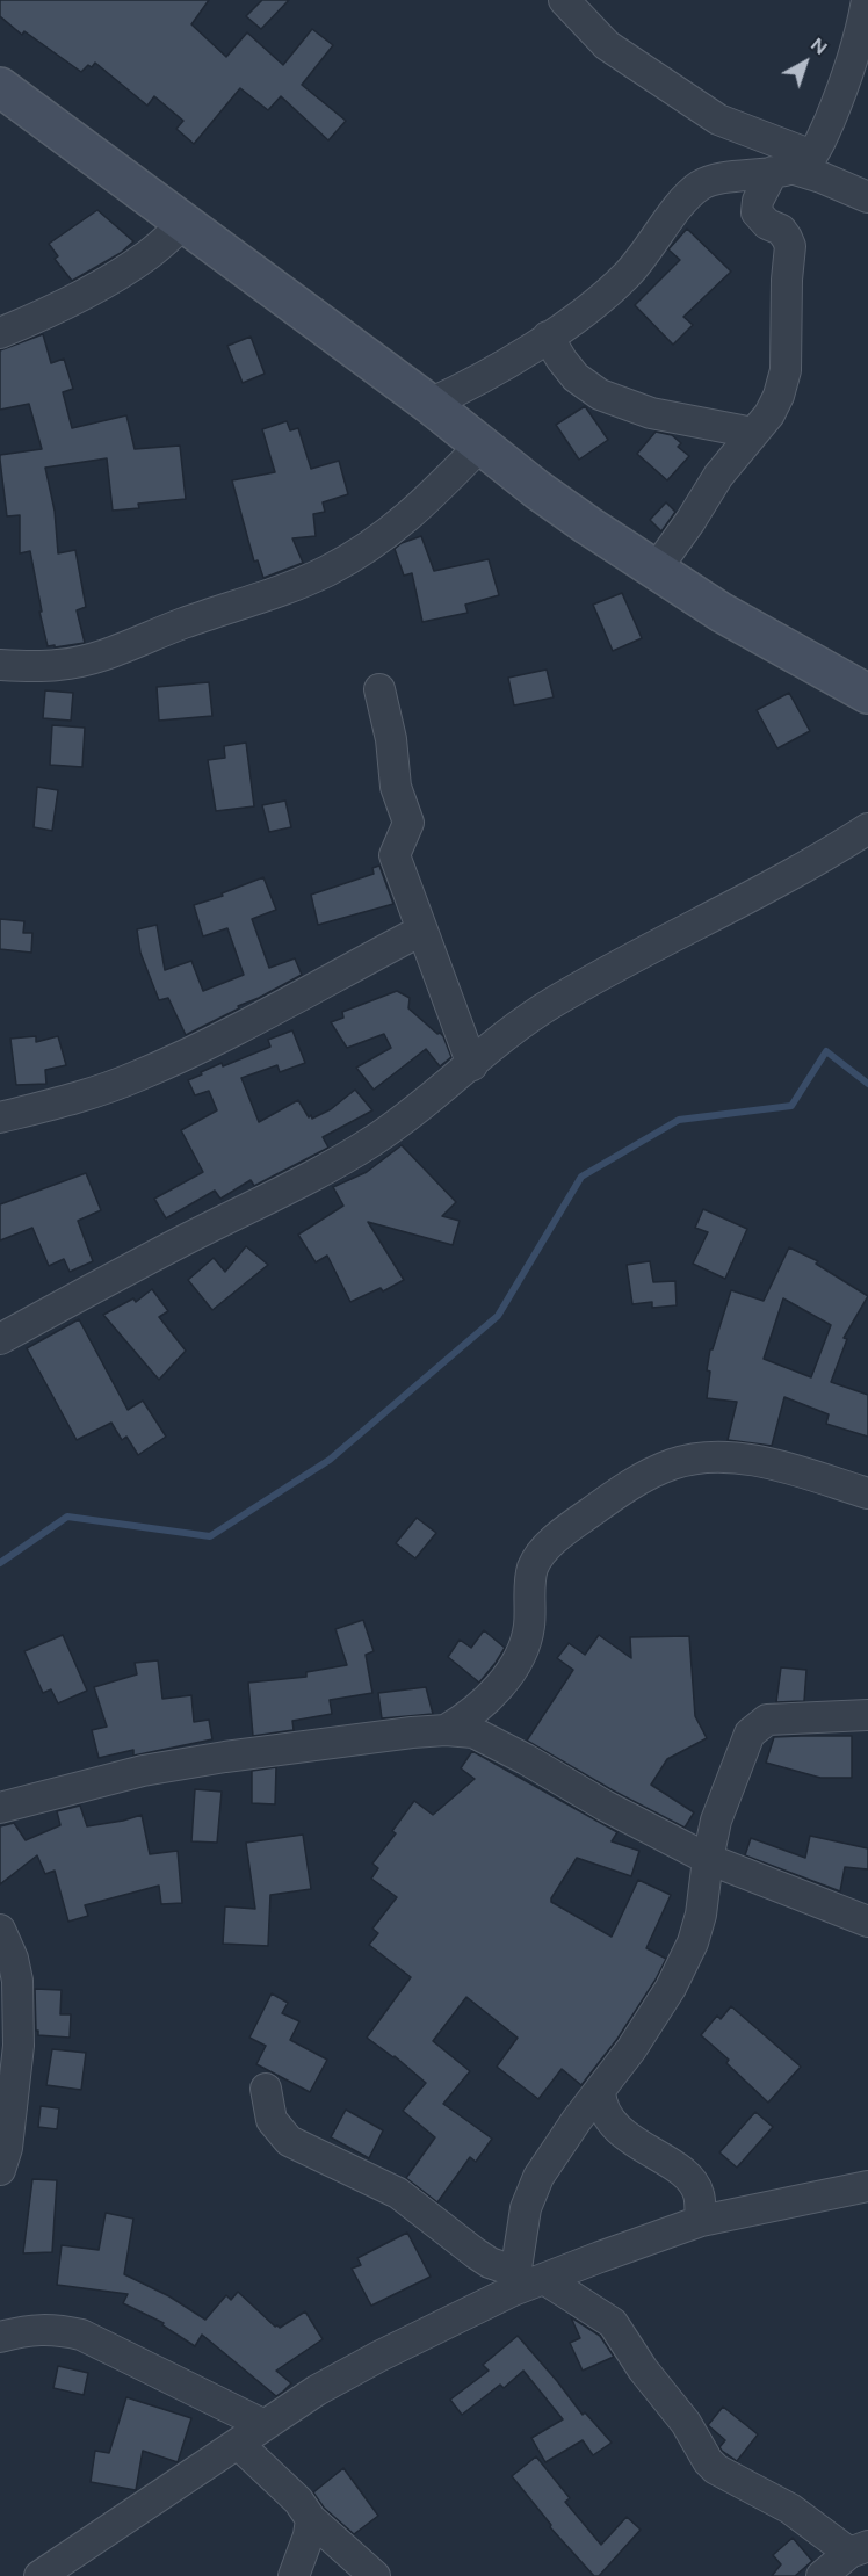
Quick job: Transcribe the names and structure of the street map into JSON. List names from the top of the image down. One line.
{"north":"top right"}
